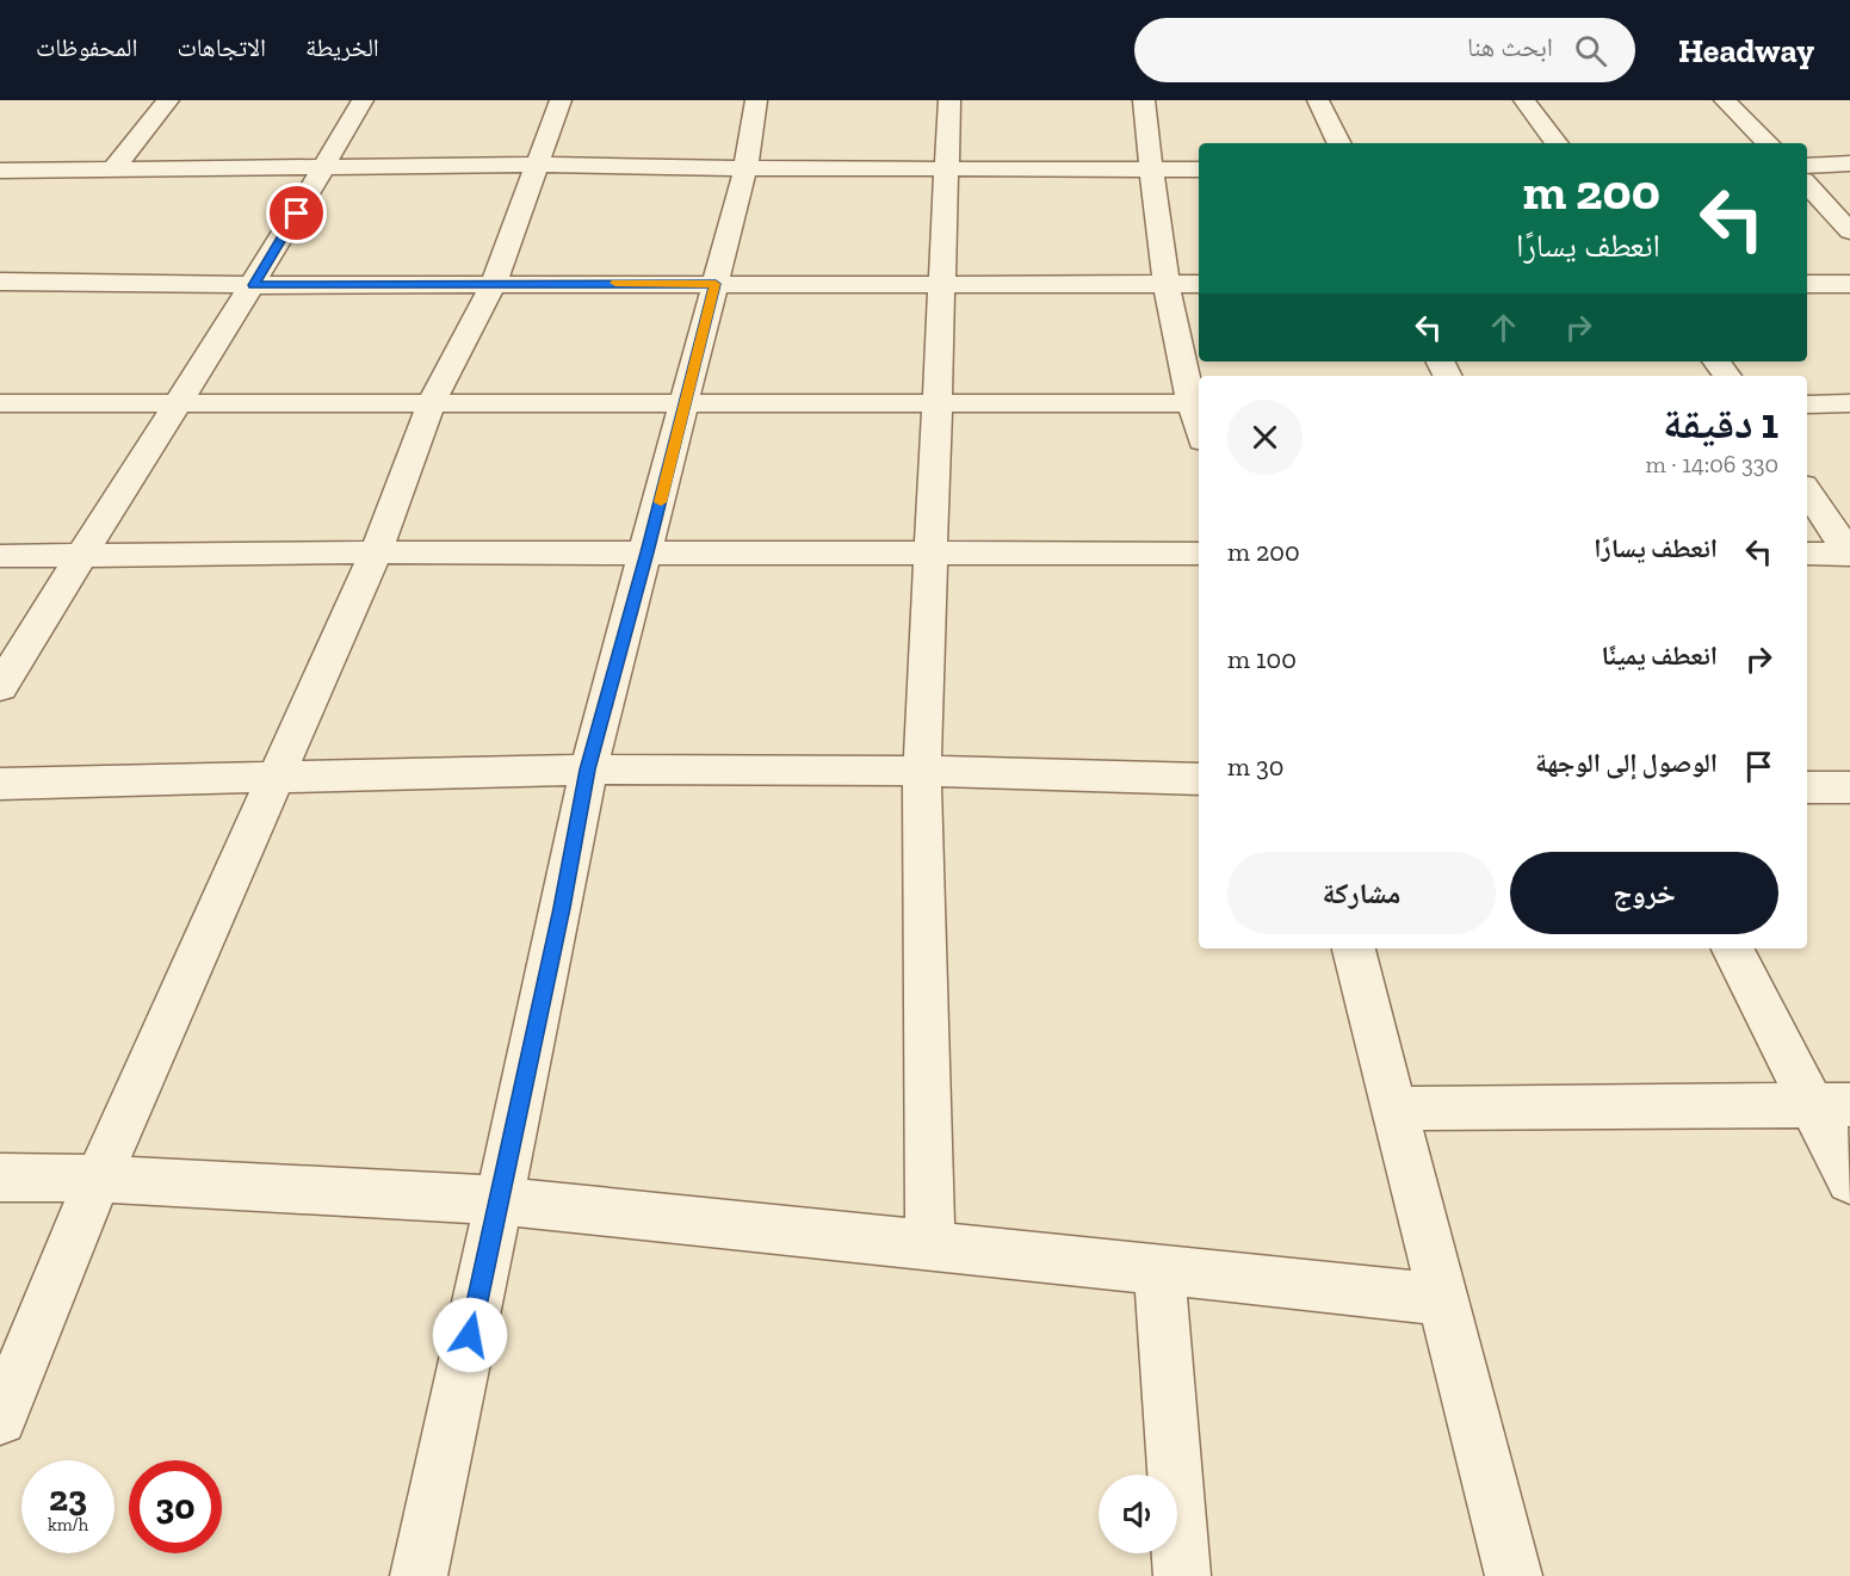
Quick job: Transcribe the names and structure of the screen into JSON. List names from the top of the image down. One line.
{"page":{"header":"Headway","search":"ابحث هنا","nav":["الخريطة","الاتجاهات","المحفوظات"],"turn":["200 m","انعطف يسارًا"],"heading":["1 دقيقة","330 m · 14:06"],"list":[{"name":"انعطف يسارًا","value":"200 m"},{"name":"انعطف يمينًا","value":"100 m"},{"name":"الوصول إلى الوجهة","value":"30 m"}],"buttons":["خروج","مشاركة"],"speed":"23 km/h","limit":"30"}}
